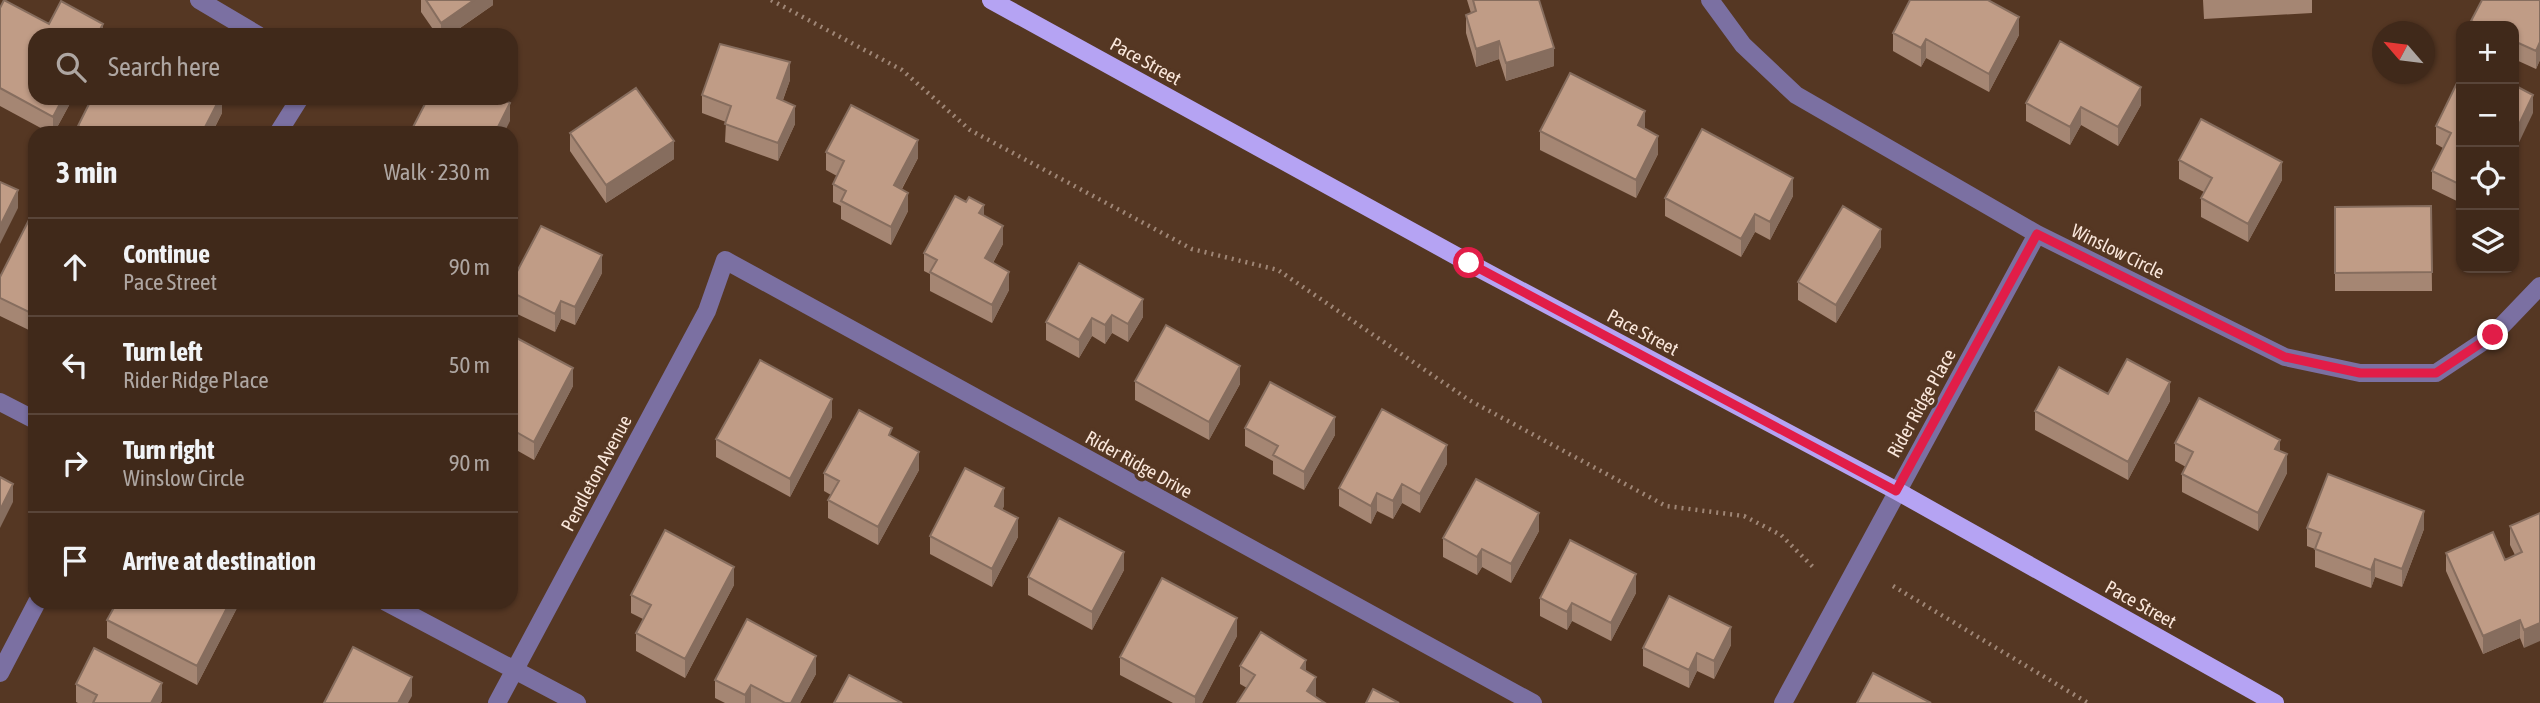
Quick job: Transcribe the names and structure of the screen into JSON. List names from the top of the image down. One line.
{"streets":{"main road":["Pace Street"],"street":["Winslow Circle","Rider Ridge Place","Rider Ridge Drive","Pendleton Avenue"]},"crossings":[["Pace Street","Rider Ridge Place"],["Winslow Circle","Rider Ridge Place"],["Rider Ridge Drive","Pendleton Avenue"]],"north":"top left","page":{"map_buttons":["+","−"],"search":"Search here","heading":["3 min","Walk · 230 m"],"list":[["Continue","Pace Street","90 m"],["Turn left","Rider Ridge Place","50 m"],["Turn right","Winslow Circle","90 m"],"Arrive at destination"]}}
